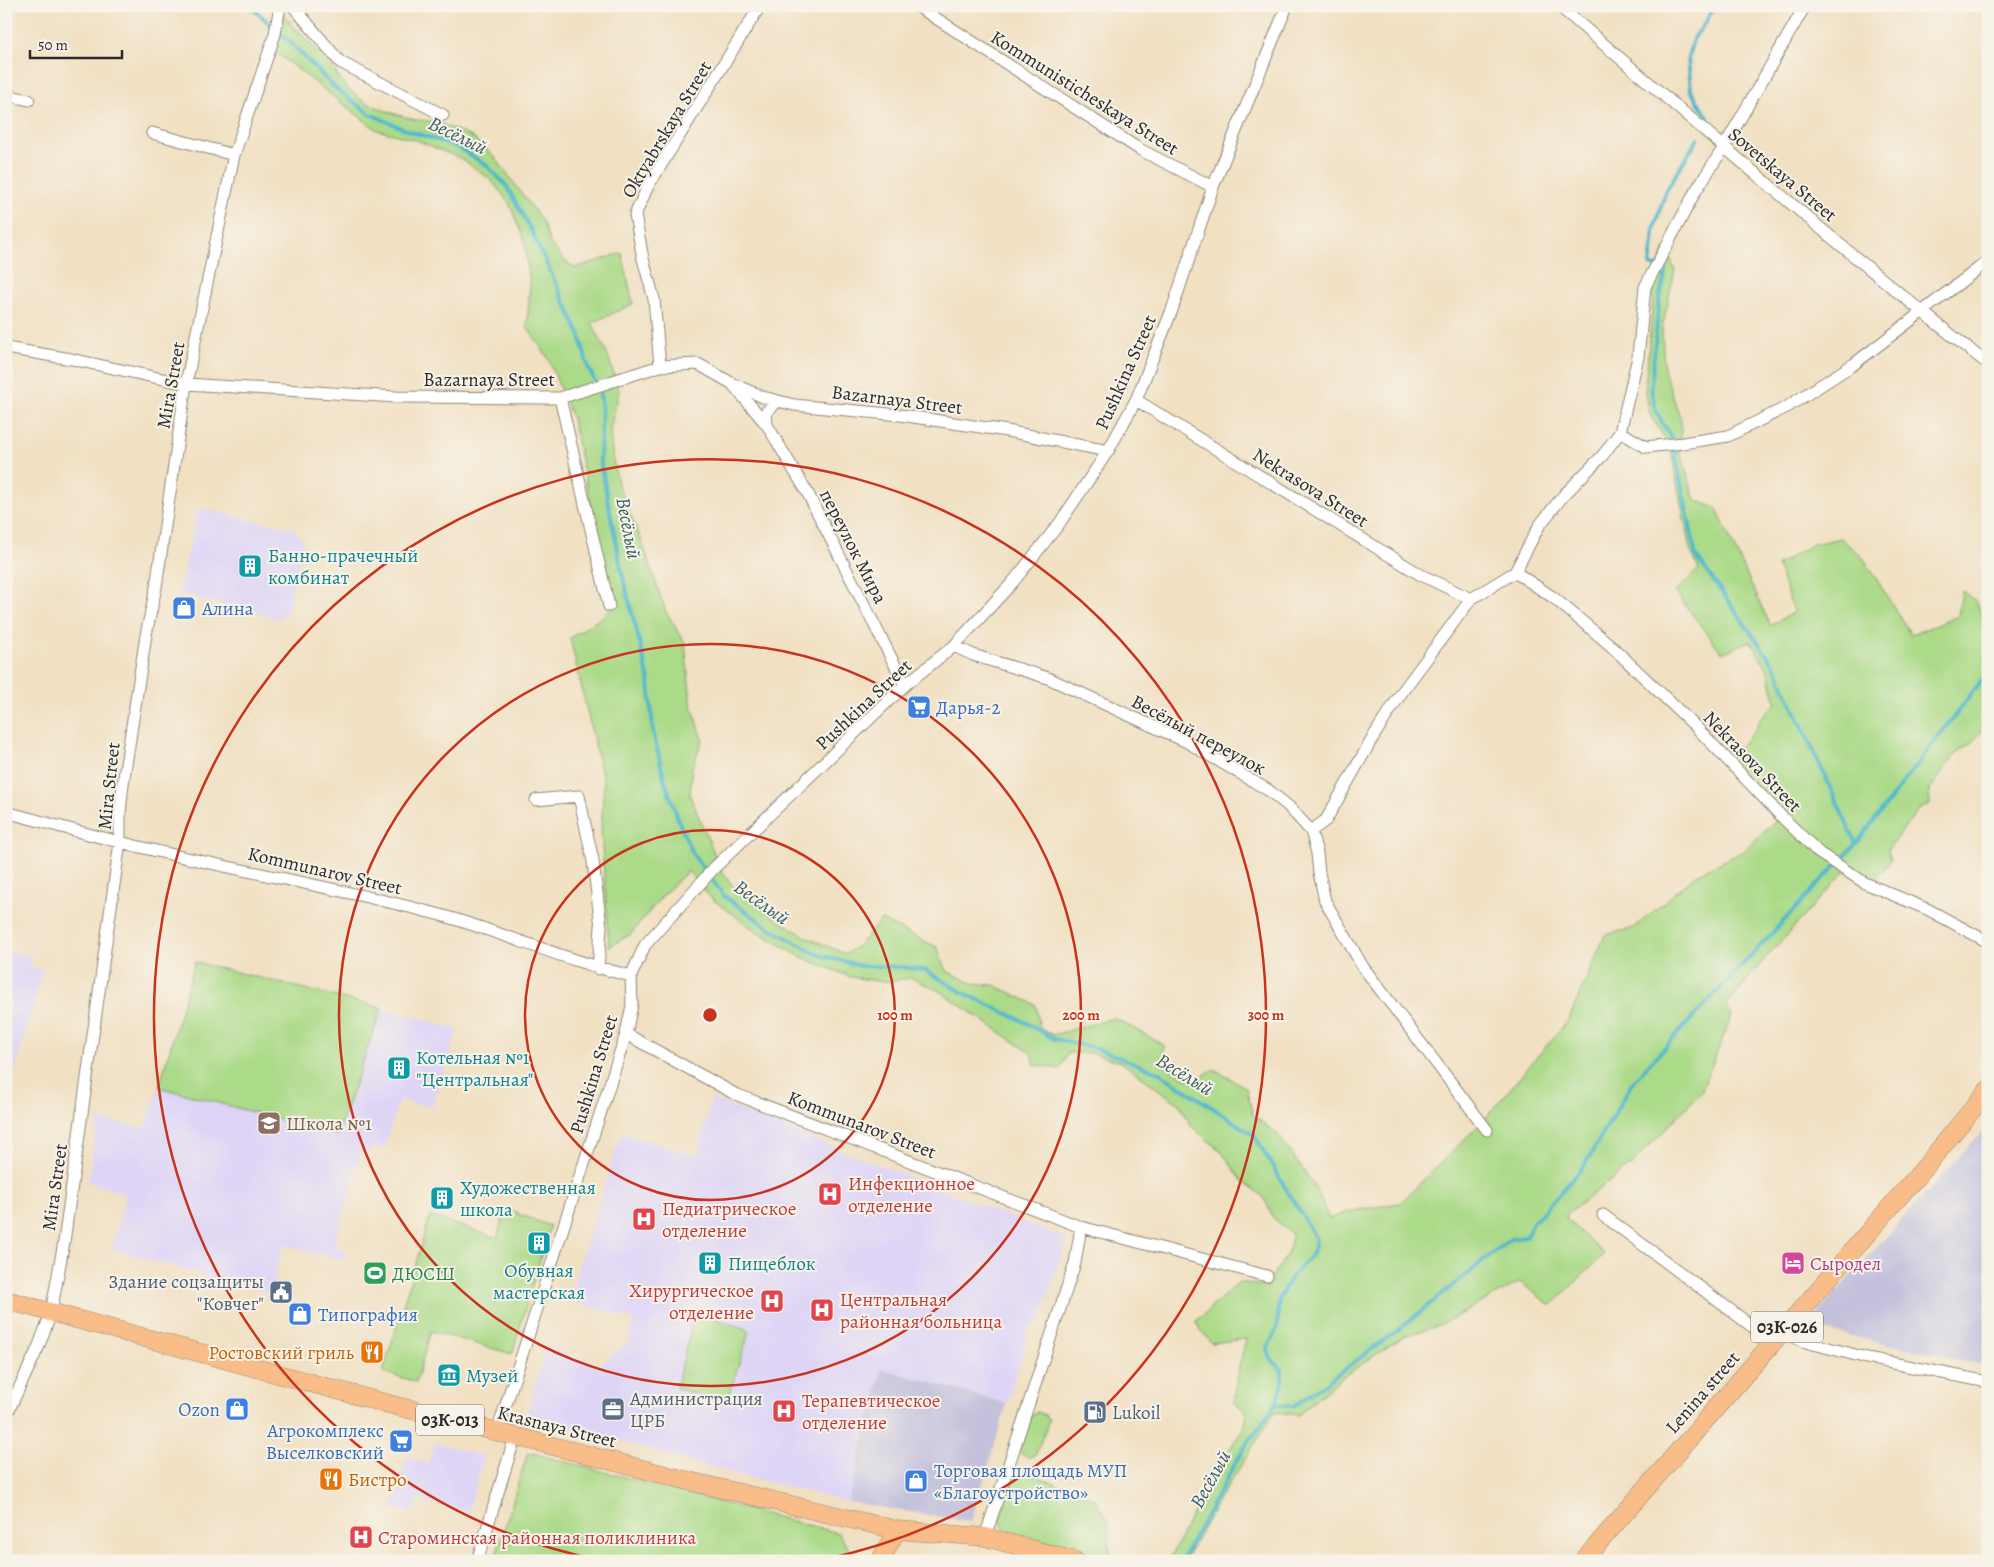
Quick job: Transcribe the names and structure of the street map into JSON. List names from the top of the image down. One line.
{"streets":{"main road":["03К-026","Lenina street","03К-013","Krasnaya Street"],"street":["Kommunisticheskaya Street","Oktyabrskaya Street","Sovetskaya Street","Pushkina Street","Bazarnaya Street","Mira Street","Nekrasova Street","переулок Мира","Весёлый переулок","Kommunarov Street"]},"crossings":[["Kommunisticheskaya Street","Pushkina Street"],["Oktyabrskaya Street","Bazarnaya Street"],["Pushkina Street","Bazarnaya Street"],["Pushkina Street","Nekrasova Street"],["Pushkina Street","переулок Мира"],["Pushkina Street","Весёлый переулок"],["Pushkina Street","Kommunarov Street"],["Pushkina Street","Krasnaya Street"],["Bazarnaya Street","Mira Street"],["Bazarnaya Street","переулок Мира"],["Mira Street","Kommunarov Street"],["Mira Street","Krasnaya Street"]],"water":["Весёлый"],"places":{"building":["Банно-прачечный комбинат","Котельная №1 \"Центральная\"","Художественная школа","Обувная мастерская","Пищеблок"],"shop":["Алина","Типография","Ozon","Торговая площадь МУП «Благоустройство»"],"supermarket":["Дарья-2","Агрокомплекс Выселковский"],"school or university":["Школа №1"],"hospital":["Инфекционное отделение","Педиатрическое отделение","Хирургическое отделение","Центральная районная больница","Терапевтическое отделение","Староминская районная поликлиника"],"hotel":["Сыродел"],"sports":["ДЮСШ"],"public building":["Здание соцзащиты \"Ковчег\""],"restaurant":["Ростовский гриль","Бистро"],"museum":["Музей"],"office":["Администрация ЦРБ"],"fuel station":["Lukoil"]},"scale_bar":"50 m","rings":["100 m","200 m","300 m"]}
